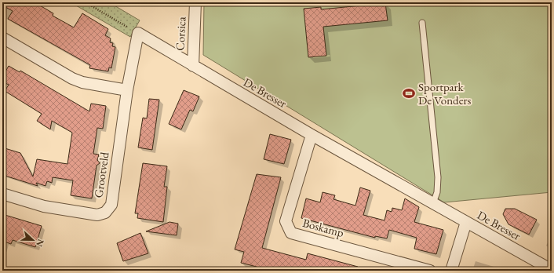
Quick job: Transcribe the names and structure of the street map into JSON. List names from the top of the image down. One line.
{"streets":{"street":["Corsica","De Bresser","Grootveld","Boskamp"]},"crossings":[["Corsica","De Bresser"],["De Bresser","Grootveld"],["De Bresser","Boskamp"]],"places":{"sports":["Sportpark De Vonders"]},"north":"right"}
